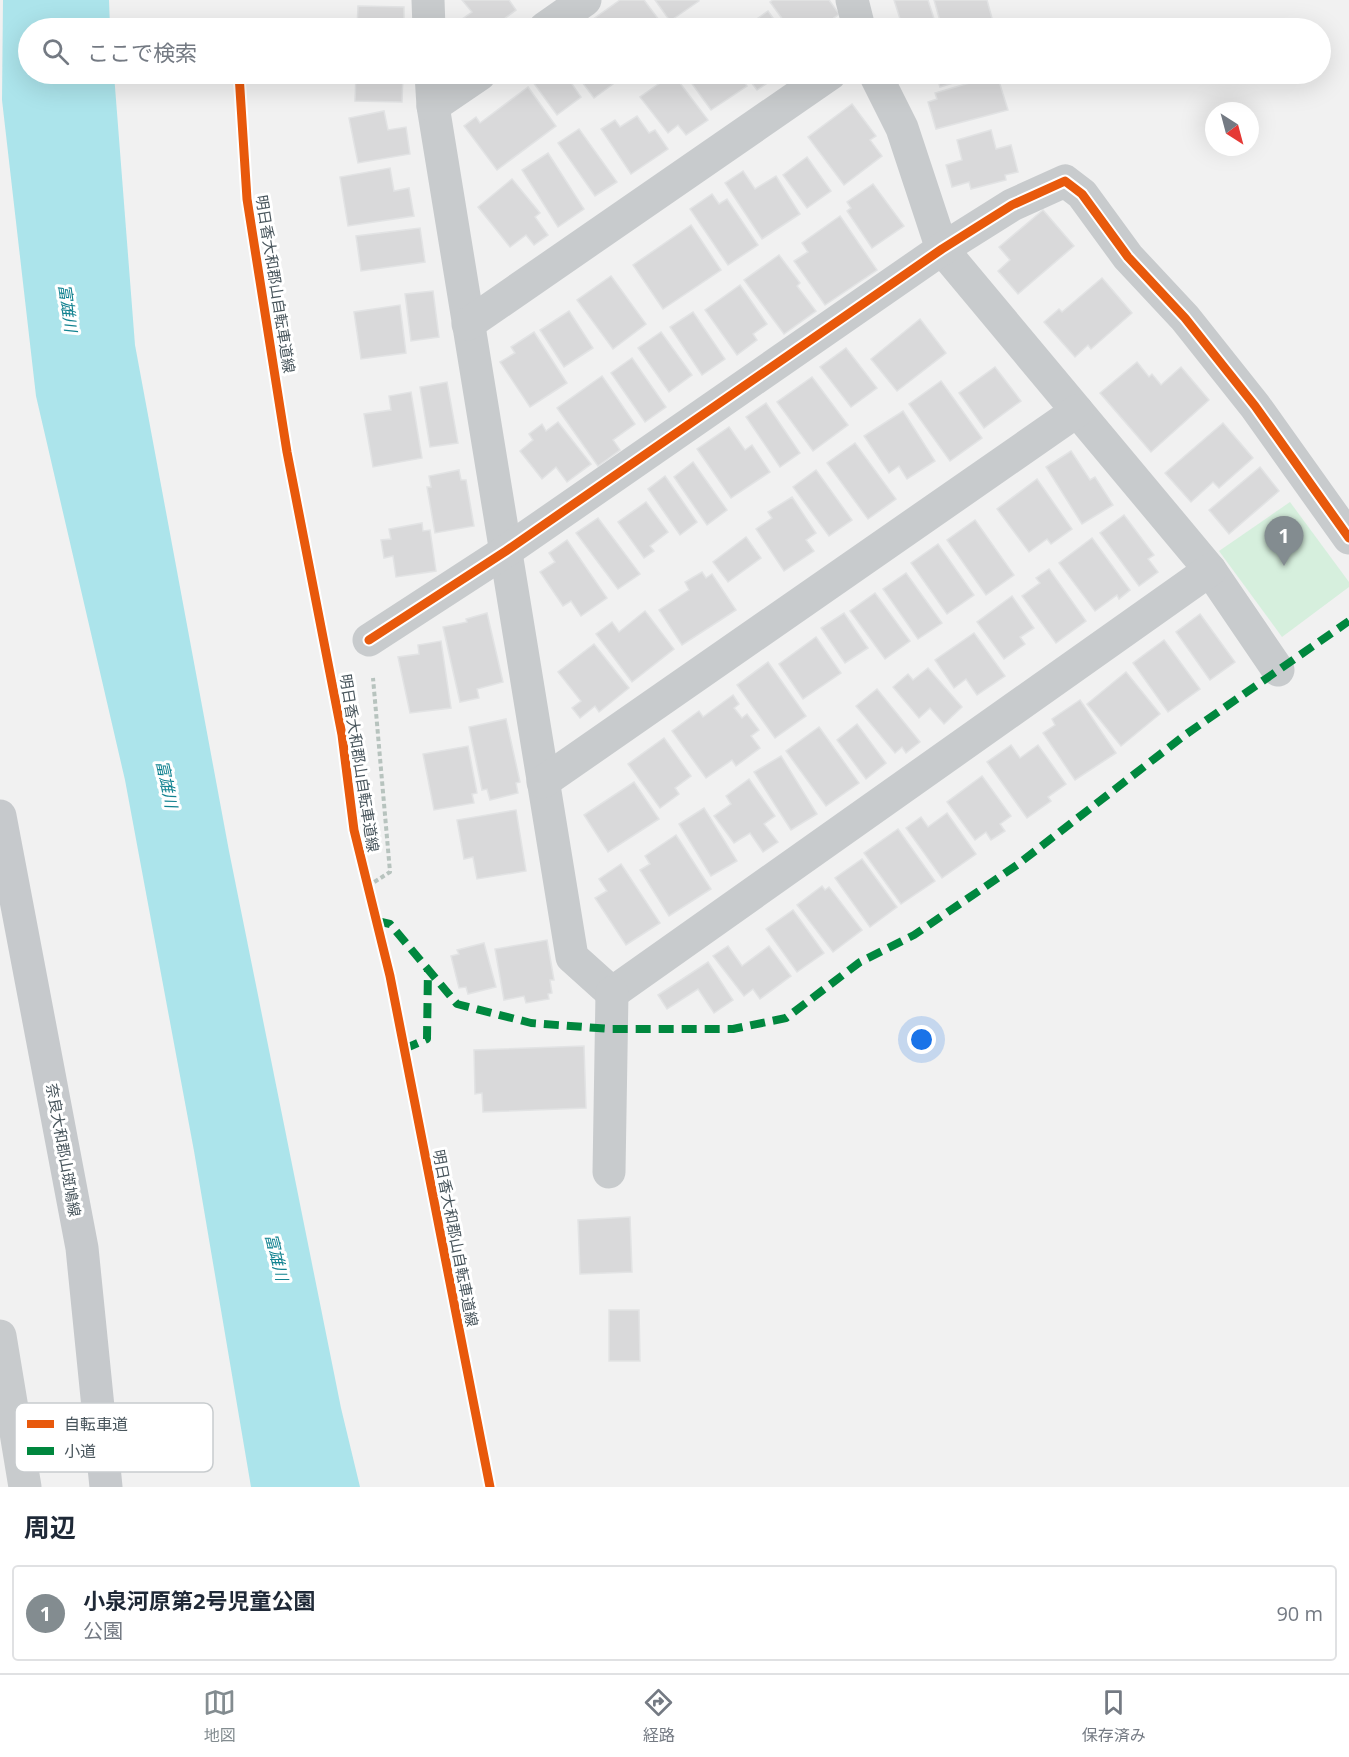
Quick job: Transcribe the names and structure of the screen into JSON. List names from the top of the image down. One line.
{"streets":{"main road":["奈良大和郡山斑鳩線"],"cycle path":["明日香大和郡山自転車道線"]},"water":["富雄川"],"legend":["自転車道","小道"],"north":"bottom right","page":{"search":"ここで検索","pins":"1","heading":"周辺","list":[{"mark":"1","name":"小泉河原第2号児童公園","note":"公園","value":"90 m"}],"nav":["地図","経路","保存済み"]}}
